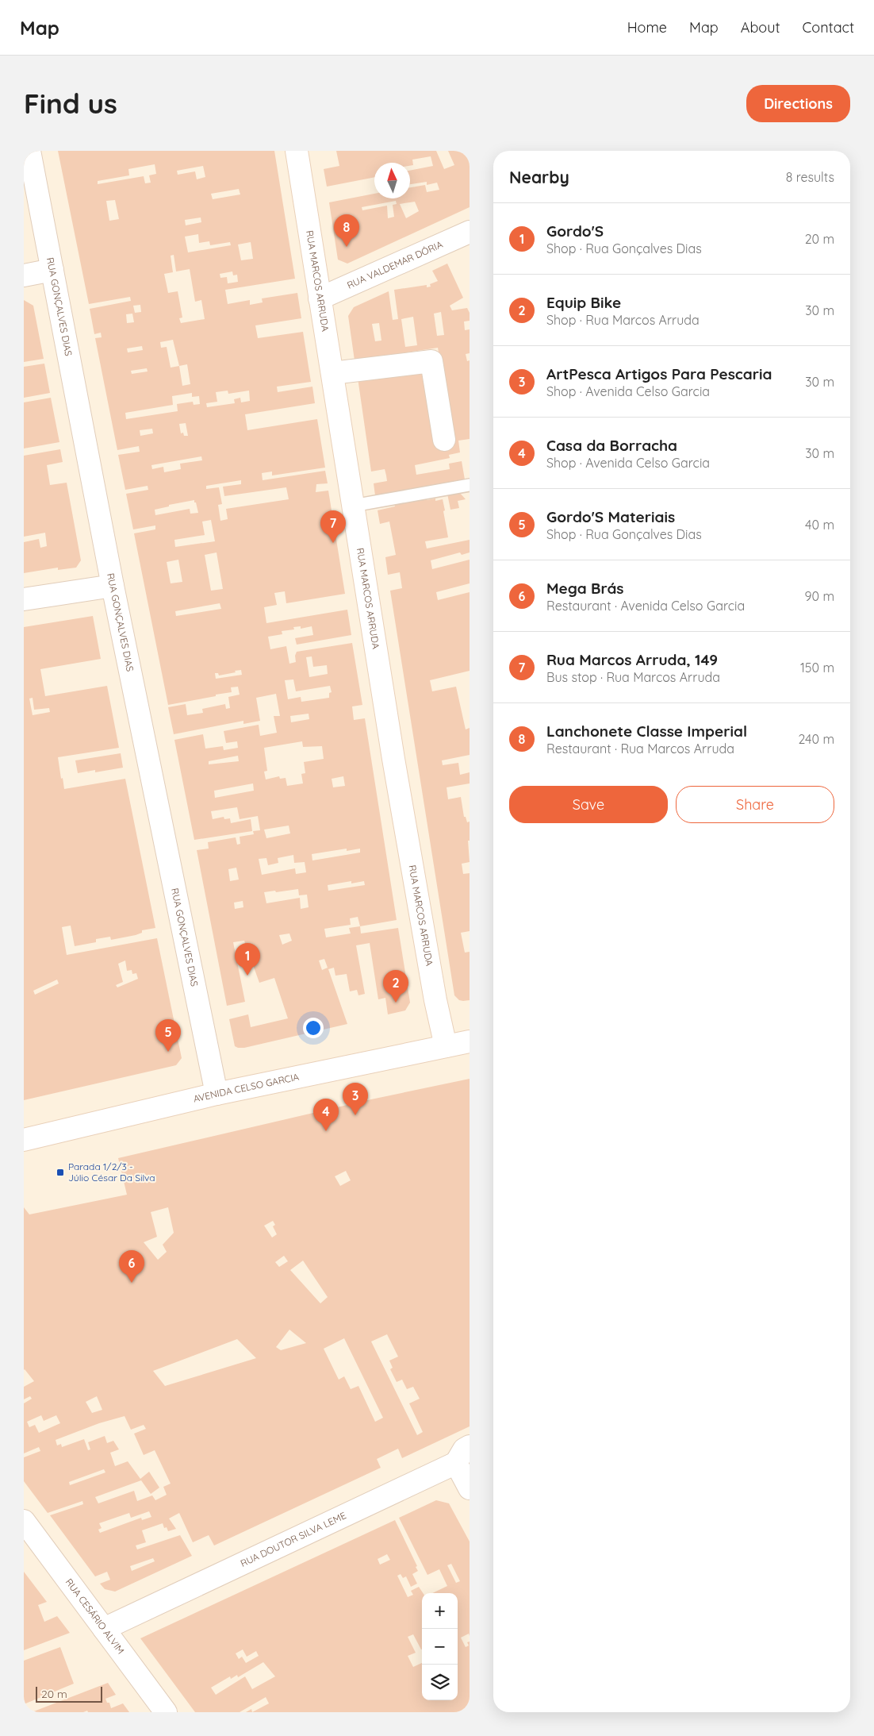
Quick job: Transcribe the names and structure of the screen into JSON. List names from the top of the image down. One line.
{"streets":{"street":["RUA VALDEMAR DÓRIA","RUA MARCOS ARRUDA","RUA GONÇALVES DIAS","AVENIDA CELSO GARCIA","RUA DOUTOR SILVA LEME","RUA CESÁRIO ALVIM"]},"crossings":[["RUA VALDEMAR DÓRIA","RUA MARCOS ARRUDA"],["RUA MARCOS ARRUDA","AVENIDA CELSO GARCIA"],["RUA GONÇALVES DIAS","AVENIDA CELSO GARCIA"],["RUA DOUTOR SILVA LEME","RUA CESÁRIO ALVIM"]],"places":{"transit":["Parada 1/2/3 - Júlio César Da Silva"]},"scale_bar":"20 m","north":"top","page":{"header":"Map","nav":["Home","Map","About","Contact"],"buttons":["Directions",["Save","Share"]],"title":"Find us","heading":["Nearby","8 results"],"list":[{"mark":"1","name":"Gordo'S","note":"Shop · Rua Gonçalves Dias","value":"20 m"},{"mark":"2","name":"Equip Bike","note":"Shop · Rua Marcos Arruda","value":"30 m"},{"mark":"3","name":"ArtPesca Artigos Para Pescaria","note":"Shop · Avenida Celso Garcia","value":"30 m"},{"mark":"4","name":"Casa da Borracha","note":"Shop · Avenida Celso Garcia","value":"30 m"},{"mark":"5","name":"Gordo'S Materiais","note":"Shop · Rua Gonçalves Dias","value":"40 m"},{"mark":"6","name":"Mega Brás","note":"Restaurant · Avenida Celso Garcia","value":"90 m"},{"mark":"7","name":"Rua Marcos Arruda, 149","note":"Bus stop · Rua Marcos Arruda","value":"150 m"},{"mark":"8","name":"Lanchonete Classe Imperial","note":"Restaurant · Rua Marcos Arruda","value":"240 m"}],"pins":["8","7","1","2","5","3","4","6"],"map_buttons":["+","−"],"scale":"20 m"}}
